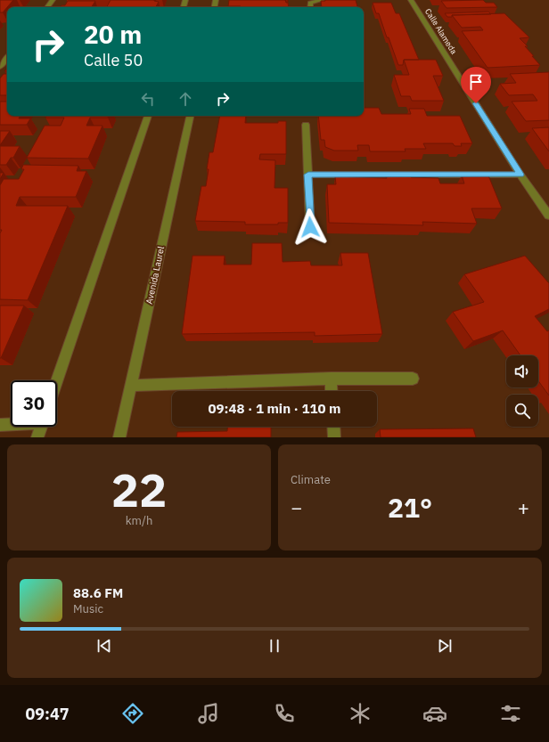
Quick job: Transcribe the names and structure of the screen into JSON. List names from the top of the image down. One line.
{"streets":{"street":["Calle Alameda","Avenida Laurel"]},"page":{"turn":["20 m","Calle 50"],"limit":"30","trip":"09:48 · 1 min · 110 m","tile":[["22","km/h"],"Climate"],"heat":["−","21°","+"],"song":["88.6 FM","Music"],"tabs":"09:47"}}
